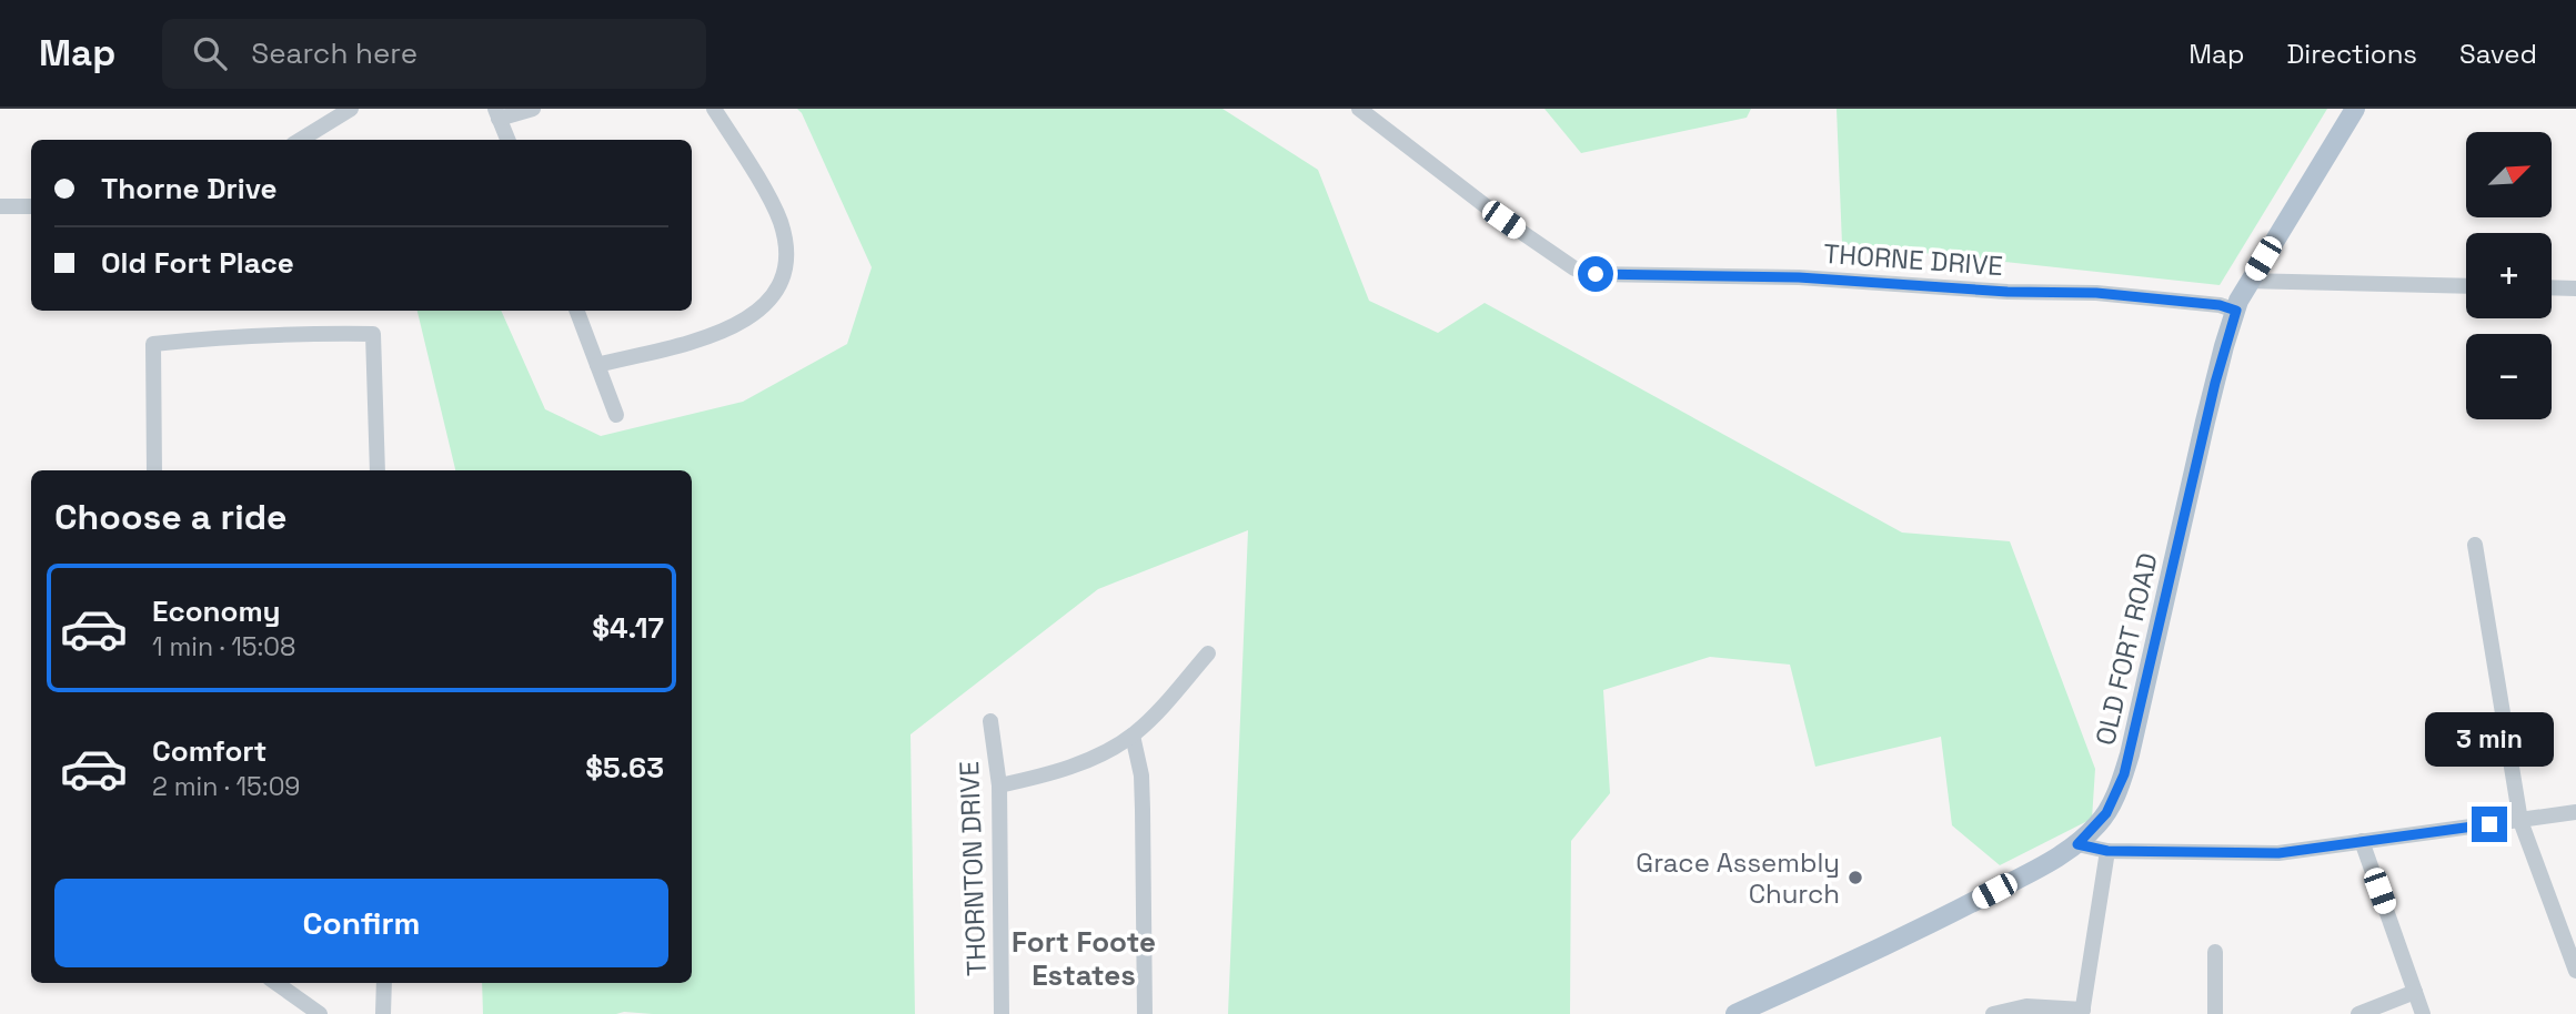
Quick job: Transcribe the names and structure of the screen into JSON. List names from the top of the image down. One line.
{"streets":{"main road":["OLD FORT ROAD"],"street":["THORNE DRIVE","THORNTON DRIVE"]},"crossings":[["THORNE DRIVE","OLD FORT ROAD"]],"districts":["Fort Foote Estates"],"places":["Grace Assembly Church"],"north":"top right","page":{"header":"Map","search":"Search here","nav":["Map","Directions","Saved"],"map_buttons":["+","−"],"banner":["Thorne Drive","Old Fort Place"],"heading":"Choose a ride","list":[{"name":"Economy","note":"1 min · 15:08","value":"$4.17"},{"name":"Comfort","note":"2 min · 15:09","value":"$5.63"}],"bubble":"3 min","buttons":"Confirm"}}
